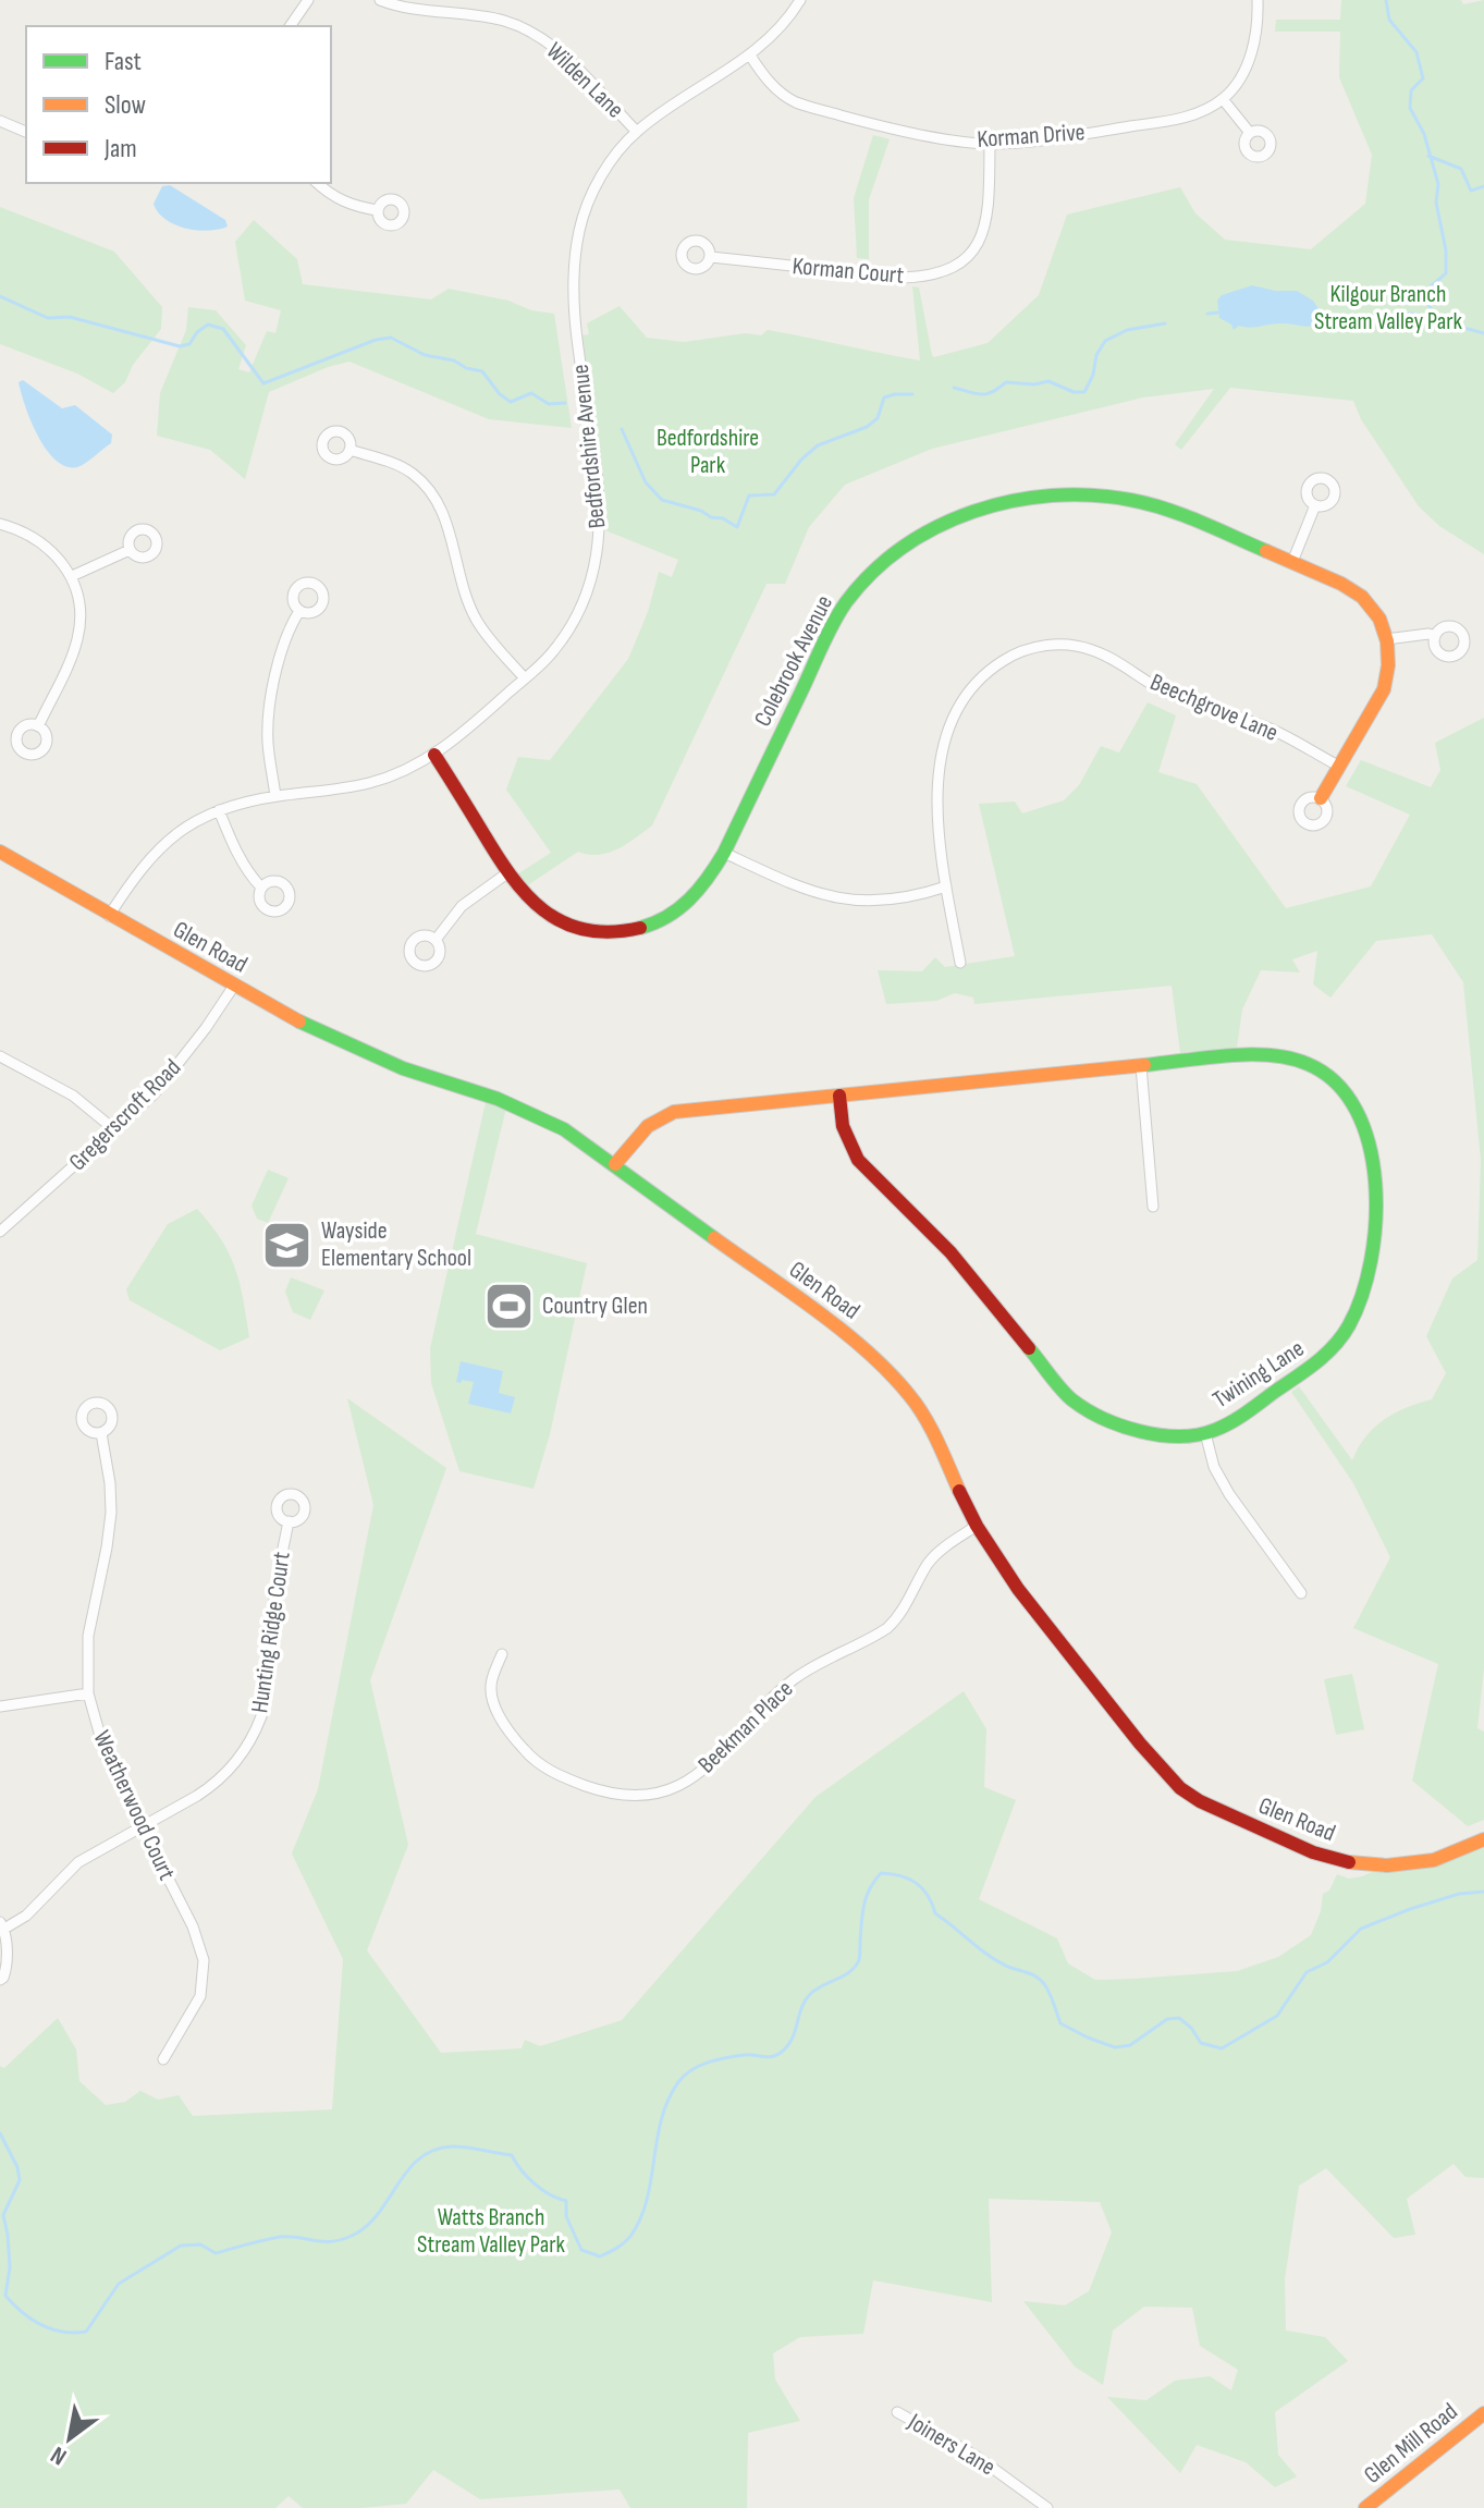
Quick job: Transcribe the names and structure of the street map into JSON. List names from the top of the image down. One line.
{"streets":{"street":["Wilden Lane","Korman Drive","Korman Court","Bedfordshire Avenue","Colebrook Avenue","Beechgrove Lane","Glen Road","Gregerscroft Road","Twining Lane","Hunting Ridge Court","Beekman Place","Weatherwood Court","Glen Mill Road","Joiners Lane"]},"crossings":[["Wilden Lane","Bedfordshire Avenue"],["Korman Drive","Korman Court"],["Korman Drive","Bedfordshire Avenue"],["Bedfordshire Avenue","Colebrook Avenue"],["Bedfordshire Avenue","Glen Road"],["Colebrook Avenue","Beechgrove Lane"],["Glen Road","Gregerscroft Road"],["Glen Road","Twining Lane"],["Glen Road","Beekman Place"],["Hunting Ridge Court","Weatherwood Court"]],"parks":["Kilgour Branch Stream Valley Park","Bedfordshire Park","Watts Branch Stream Valley Park"],"places":{"school or university":["Wayside Elementary School"],"sports":["Country Glen"]},"legend":["Fast","Slow","Jam"],"north":"bottom left"}
